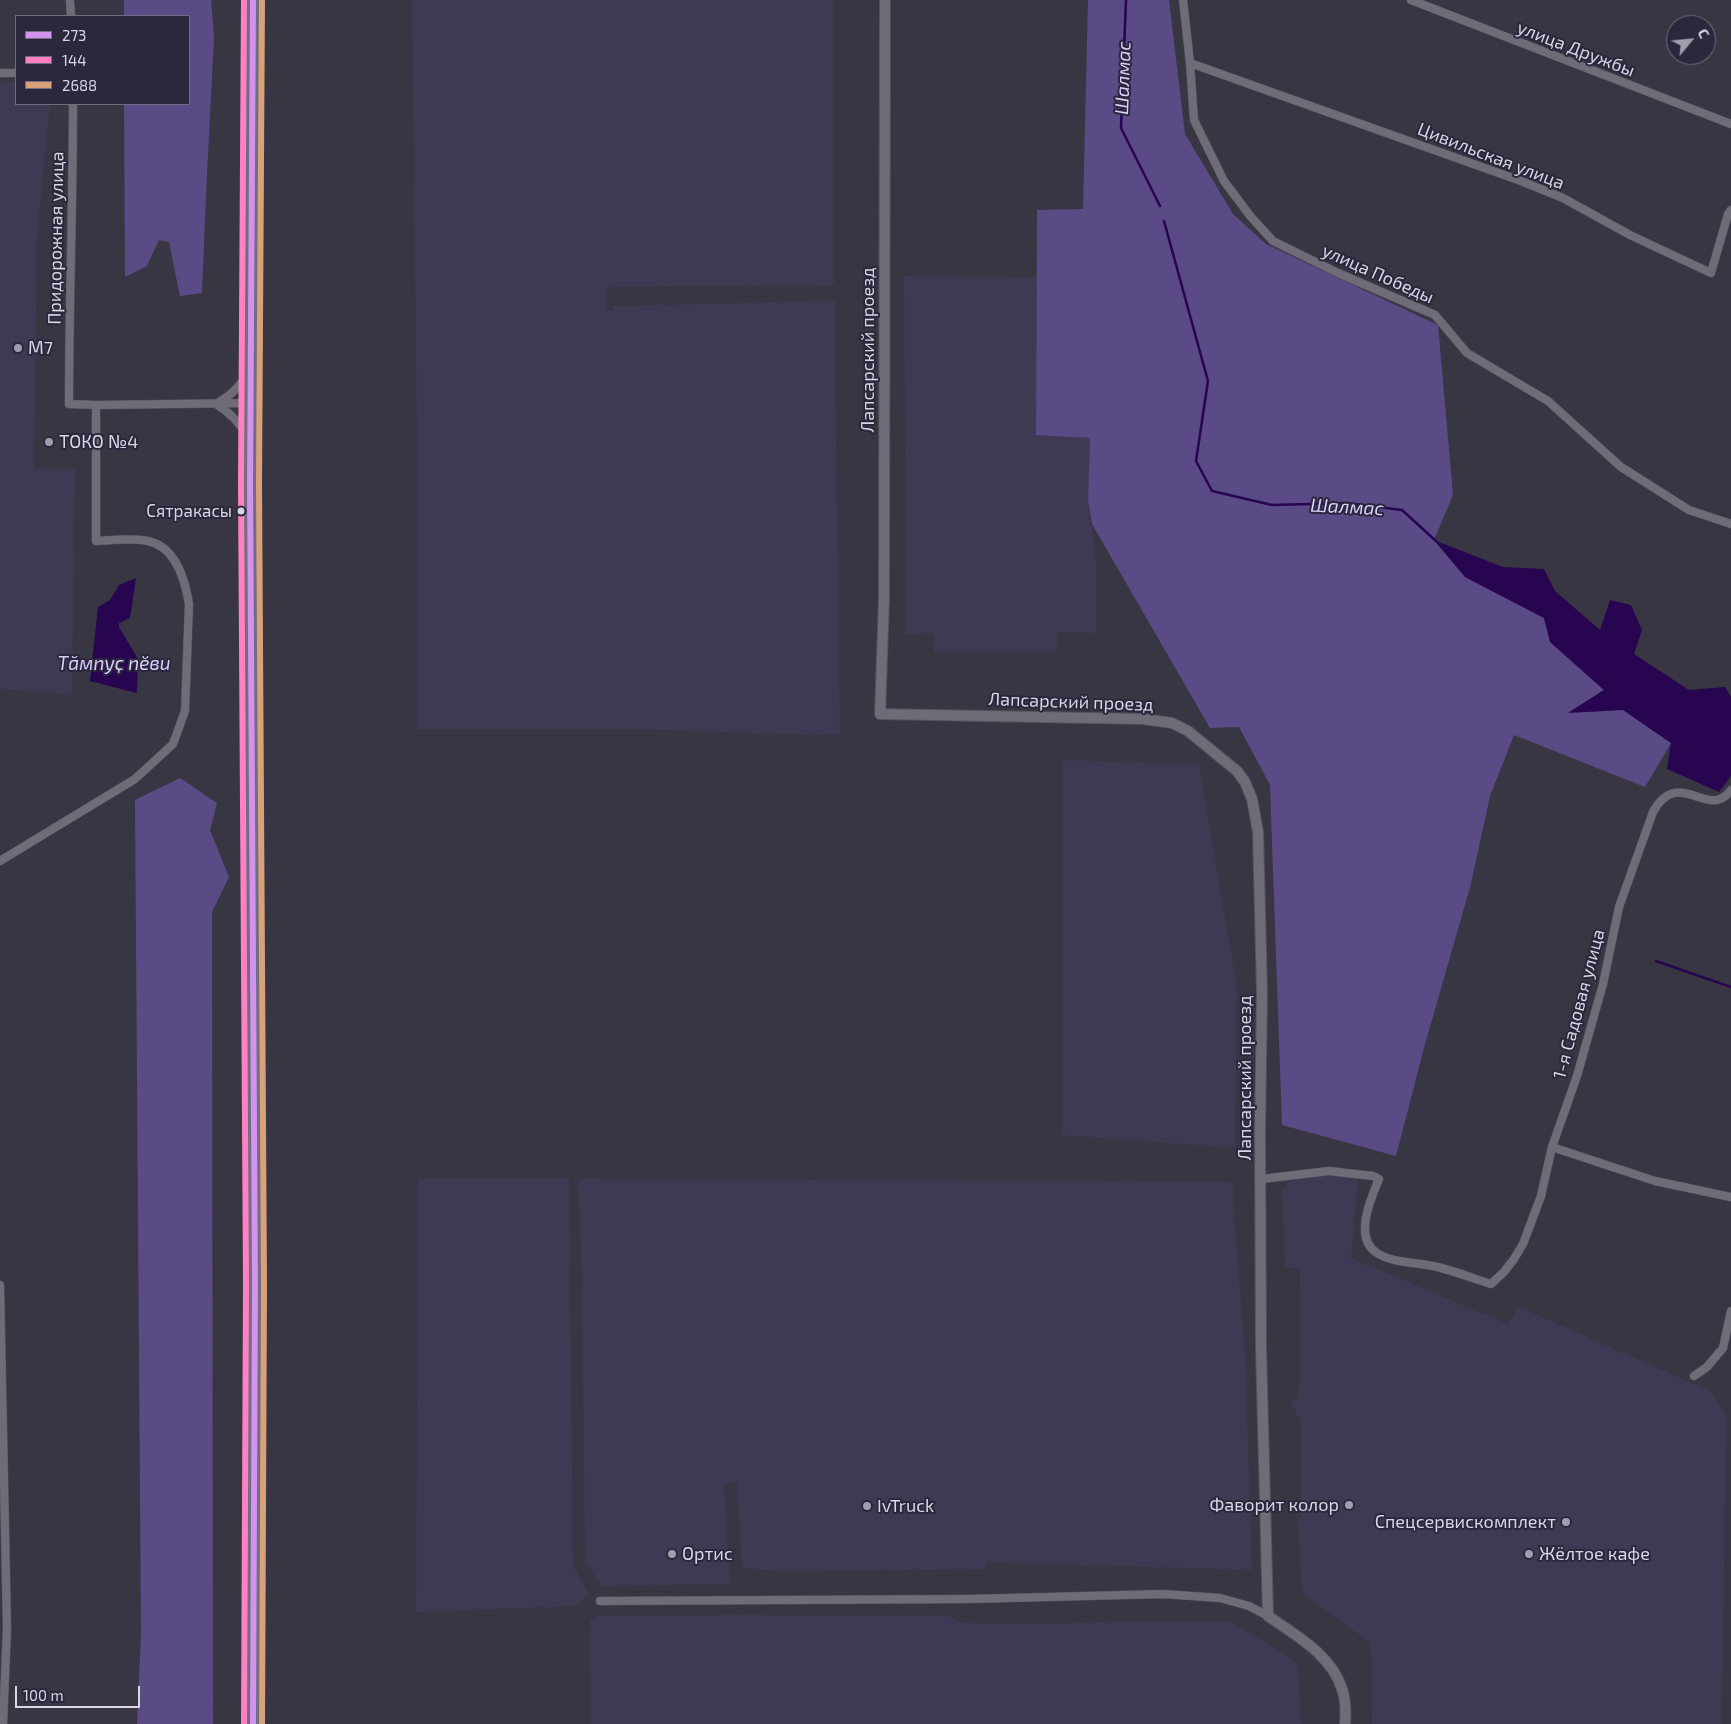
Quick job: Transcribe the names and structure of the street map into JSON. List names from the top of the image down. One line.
{"streets":{"street":["улица Дружбы","Цивильская улица","Придорожная улица","улица Победы","Лапсарский проезд","1-я Садовая улица"]},"crossings":[["Цивильская улица","улица Победы"],["Лапсарский проезд","1-я Садовая улица"]],"water":["Шалмас","Тӑмпуҫ пӗви"],"places":["М7","ТОКО №4","Сятракасы","Фаворит колор","IvTruck","Спецсервискомплект","Ортис","Жёлтое кафе"],"lines":["transit line 273","transit line 144","transit line 2688"],"legend":["273","144","2688"],"scale_bar":"100 m","north":"top right"}
